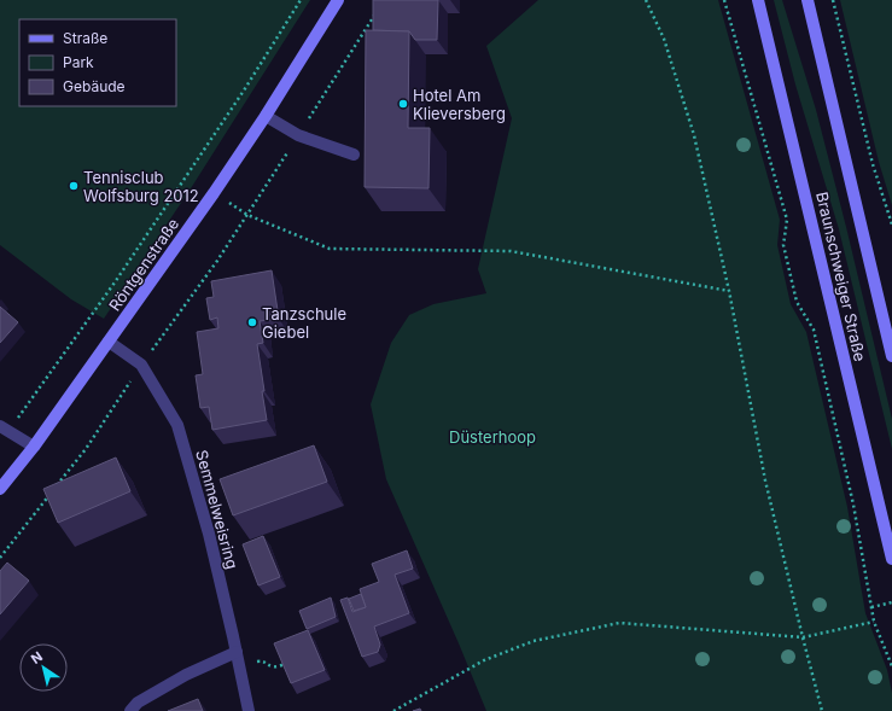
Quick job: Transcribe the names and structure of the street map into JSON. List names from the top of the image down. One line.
{"streets":{"main road":["Röntgenstraße","Braunschweiger Straße"],"street":["Semmelweisring"]},"crossings":[["Röntgenstraße","Semmelweisring"]],"parks":["Düsterhoop"],"places":["Hotel Am Klieversberg","Tennisclub Wolfsburg 2012","Tanzschule Giebel"],"legend":["Straße","Park","Gebäude"],"north":"top left"}
